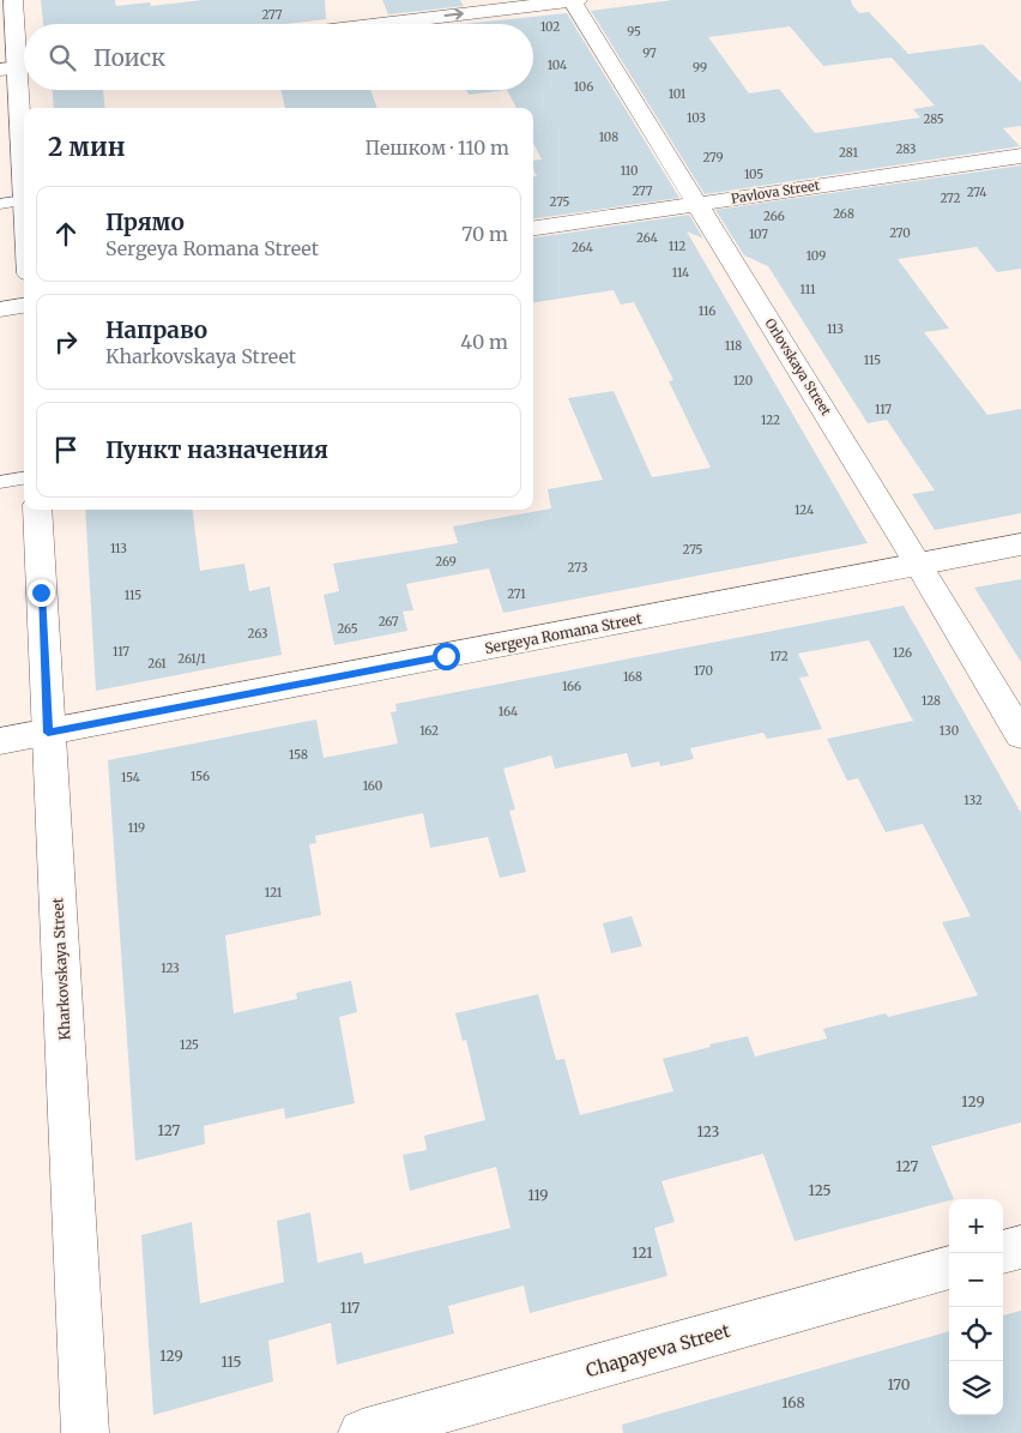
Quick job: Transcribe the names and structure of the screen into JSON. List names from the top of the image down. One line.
{"streets":{"street":["Pavlova Street","Orlovskaya Street","Sergeya Romana Street","Kharkovskaya Street","Chapayeva Street"]},"crossings":[["Pavlova Street","Orlovskaya Street"],["Orlovskaya Street","Sergeya Romana Street"],["Sergeya Romana Street","Kharkovskaya Street"]],"house_numbers":["277","102","95","97","104","99","106","101","103","285","108","283","281","279","110","105","277","274","272","275","268","266","270","107","264","112","264","109","114","111","116","113","118","115","120","117","122","124","113","275","269","273","271","115","267","265","263","117","126","172","261/1","261","170","168","166","128","164","162","130","158","156","154","160","132","119","121","123","125","129","127","123","127","125","119","121","117","129","115","170","168"],"page":{"search":"Поиск","heading":["2 мин","Пешком · 110 m"],"list":[["Прямо","Sergeya Romana Street","70 m"],["Направо","Kharkovskaya Street","40 m"],"Пункт назначения"],"map_buttons":["+","−"]}}
